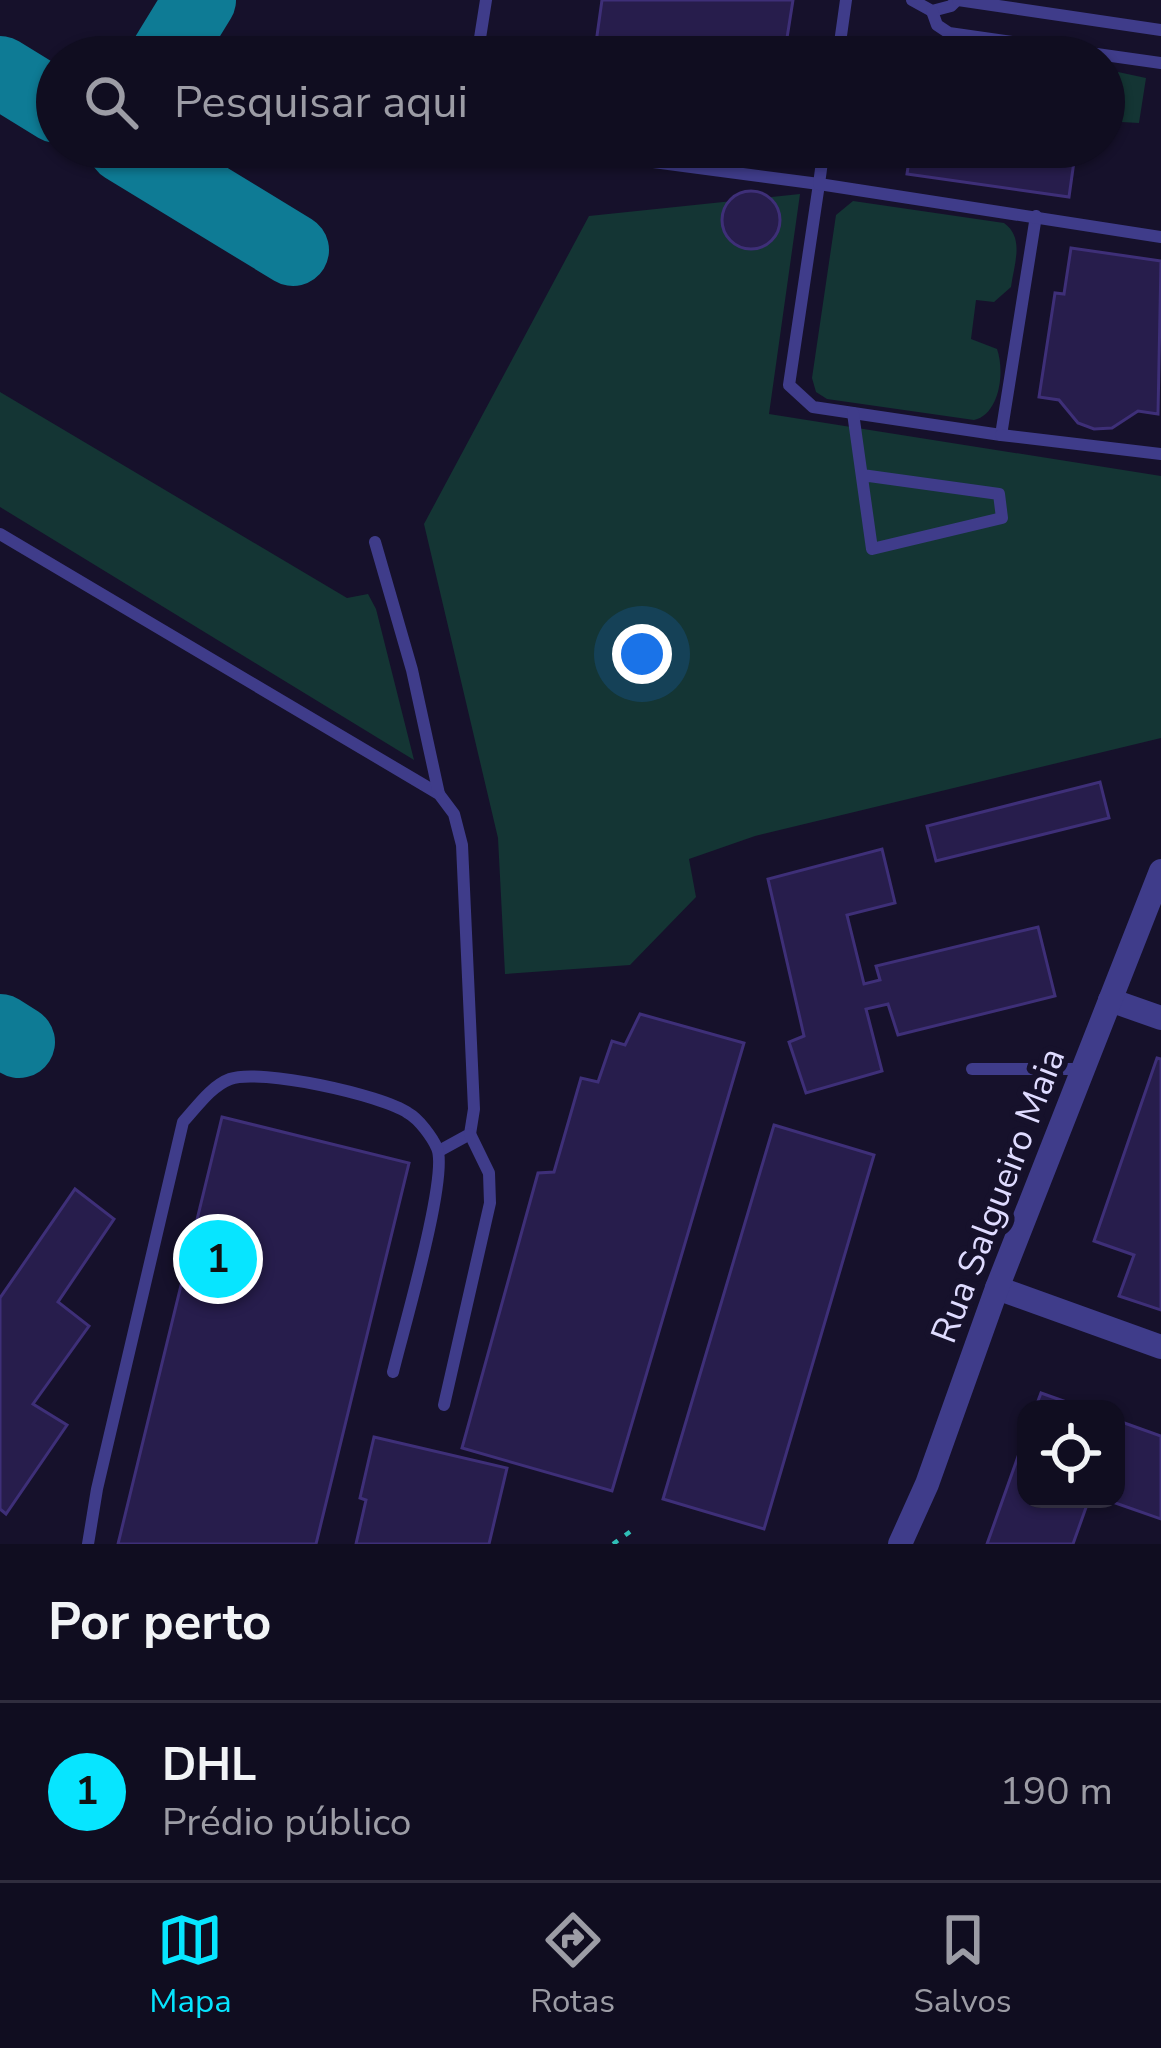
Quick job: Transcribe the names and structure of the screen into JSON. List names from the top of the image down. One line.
{"streets":{"street":["Rua Salgueiro Maia"]},"page":{"search":"Pesquisar aqui","pins":"1","heading":"Por perto","list":[{"mark":"1","name":"DHL","note":"Prédio público","value":"190 m"}],"nav":["Mapa","Rotas","Salvos"]}}
